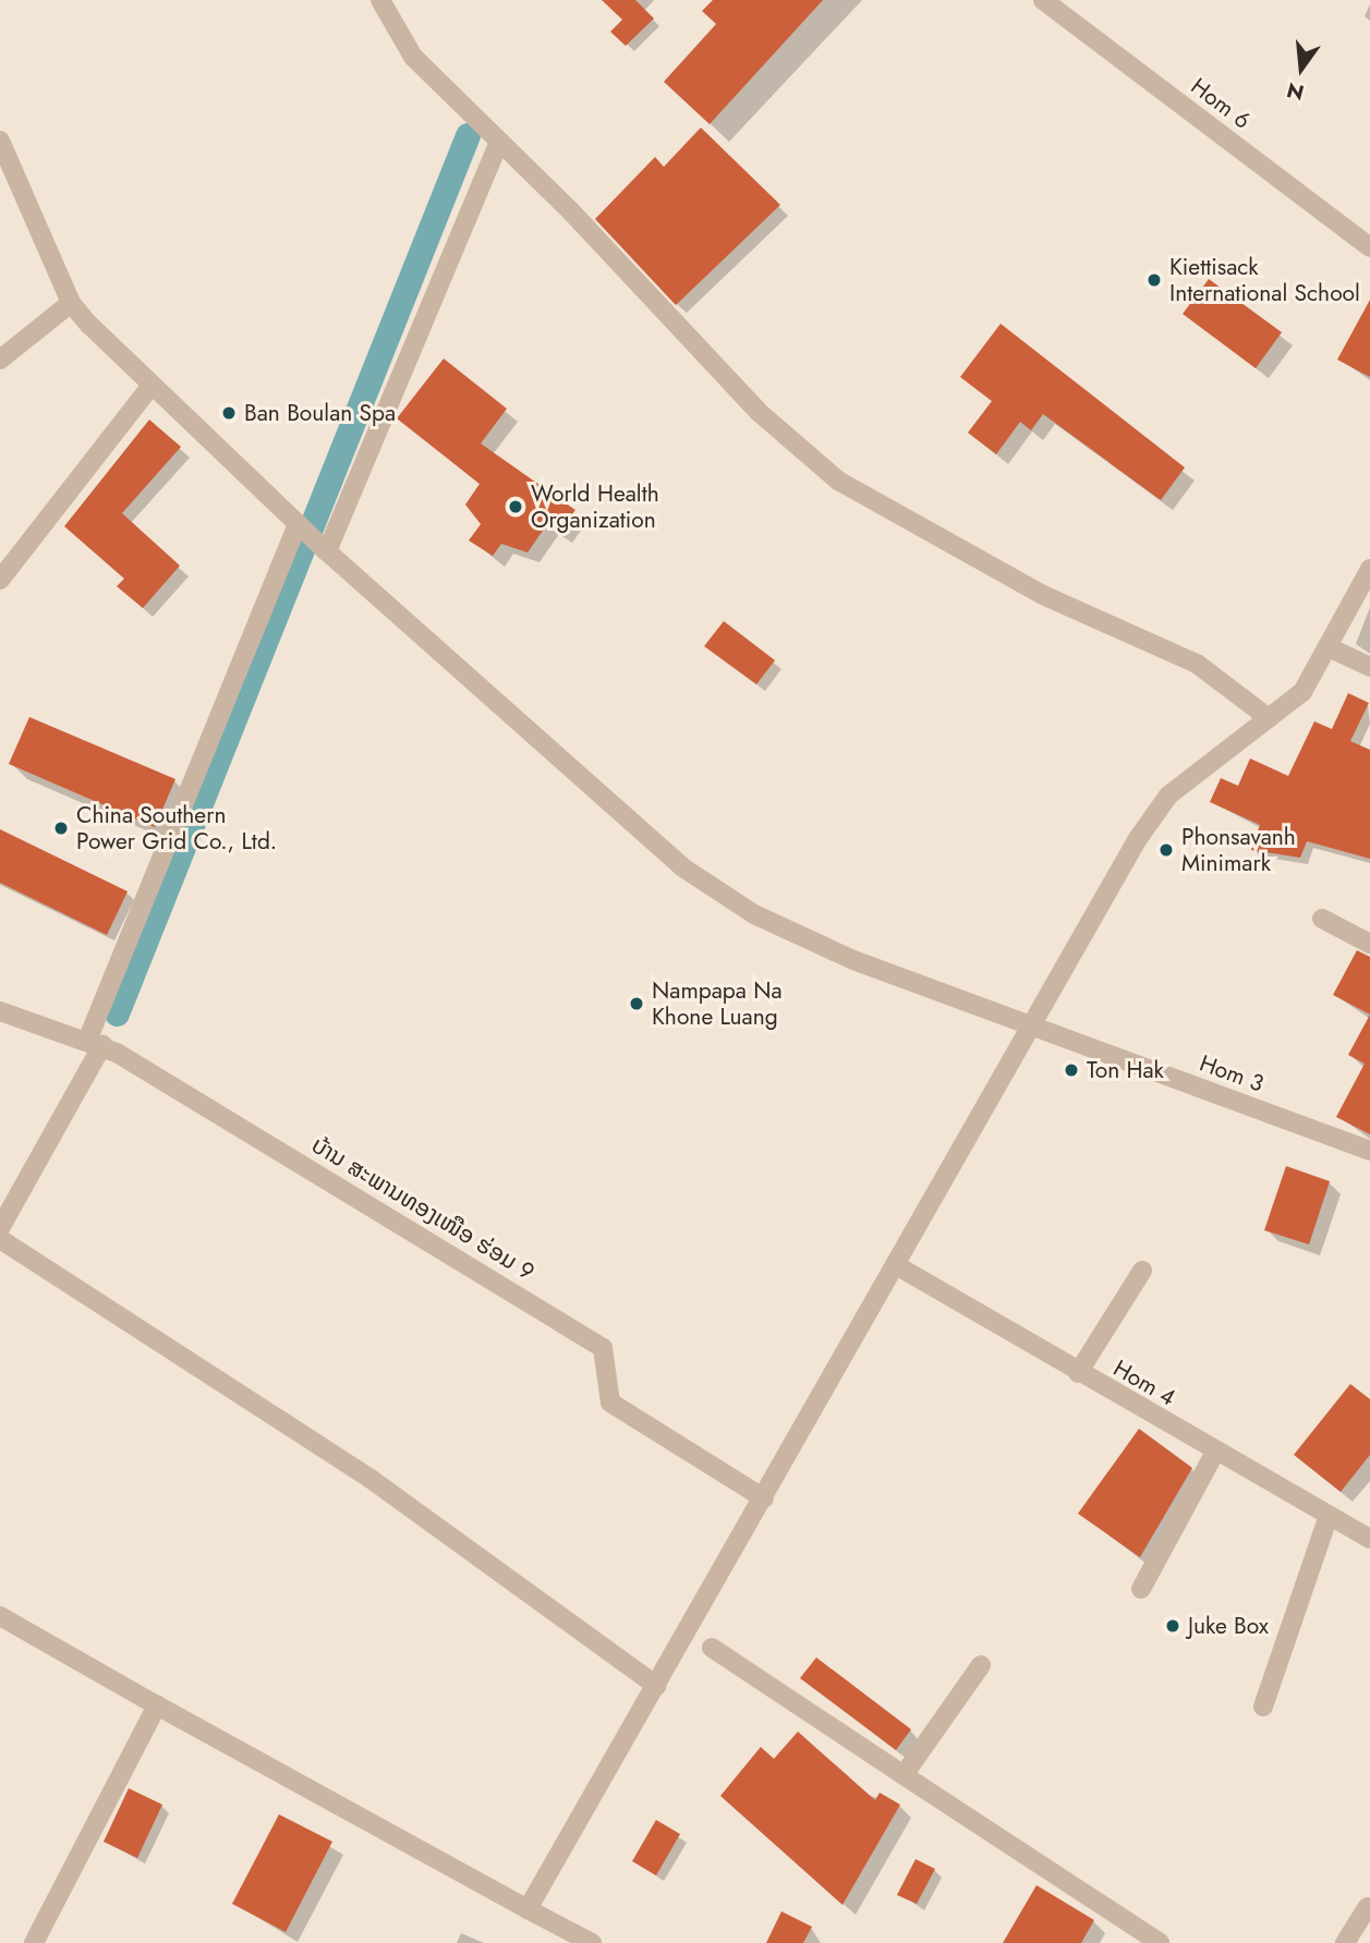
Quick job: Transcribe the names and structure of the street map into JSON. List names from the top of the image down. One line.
{"streets":{"street":["Hom 6","Hom 3","ບ້ານ ສະພານທອງເໜືອ ຮ່ອມ 9","Hom 4"]},"places":["Kiettisack International School","Ban Boulan Spa","World Health Organization","China Southern Power Grid Co., Ltd.","Phonsavanh Minimark","Nampapa Na Khone Luang","Ton Hak","Juke Box"],"north":"bottom"}
